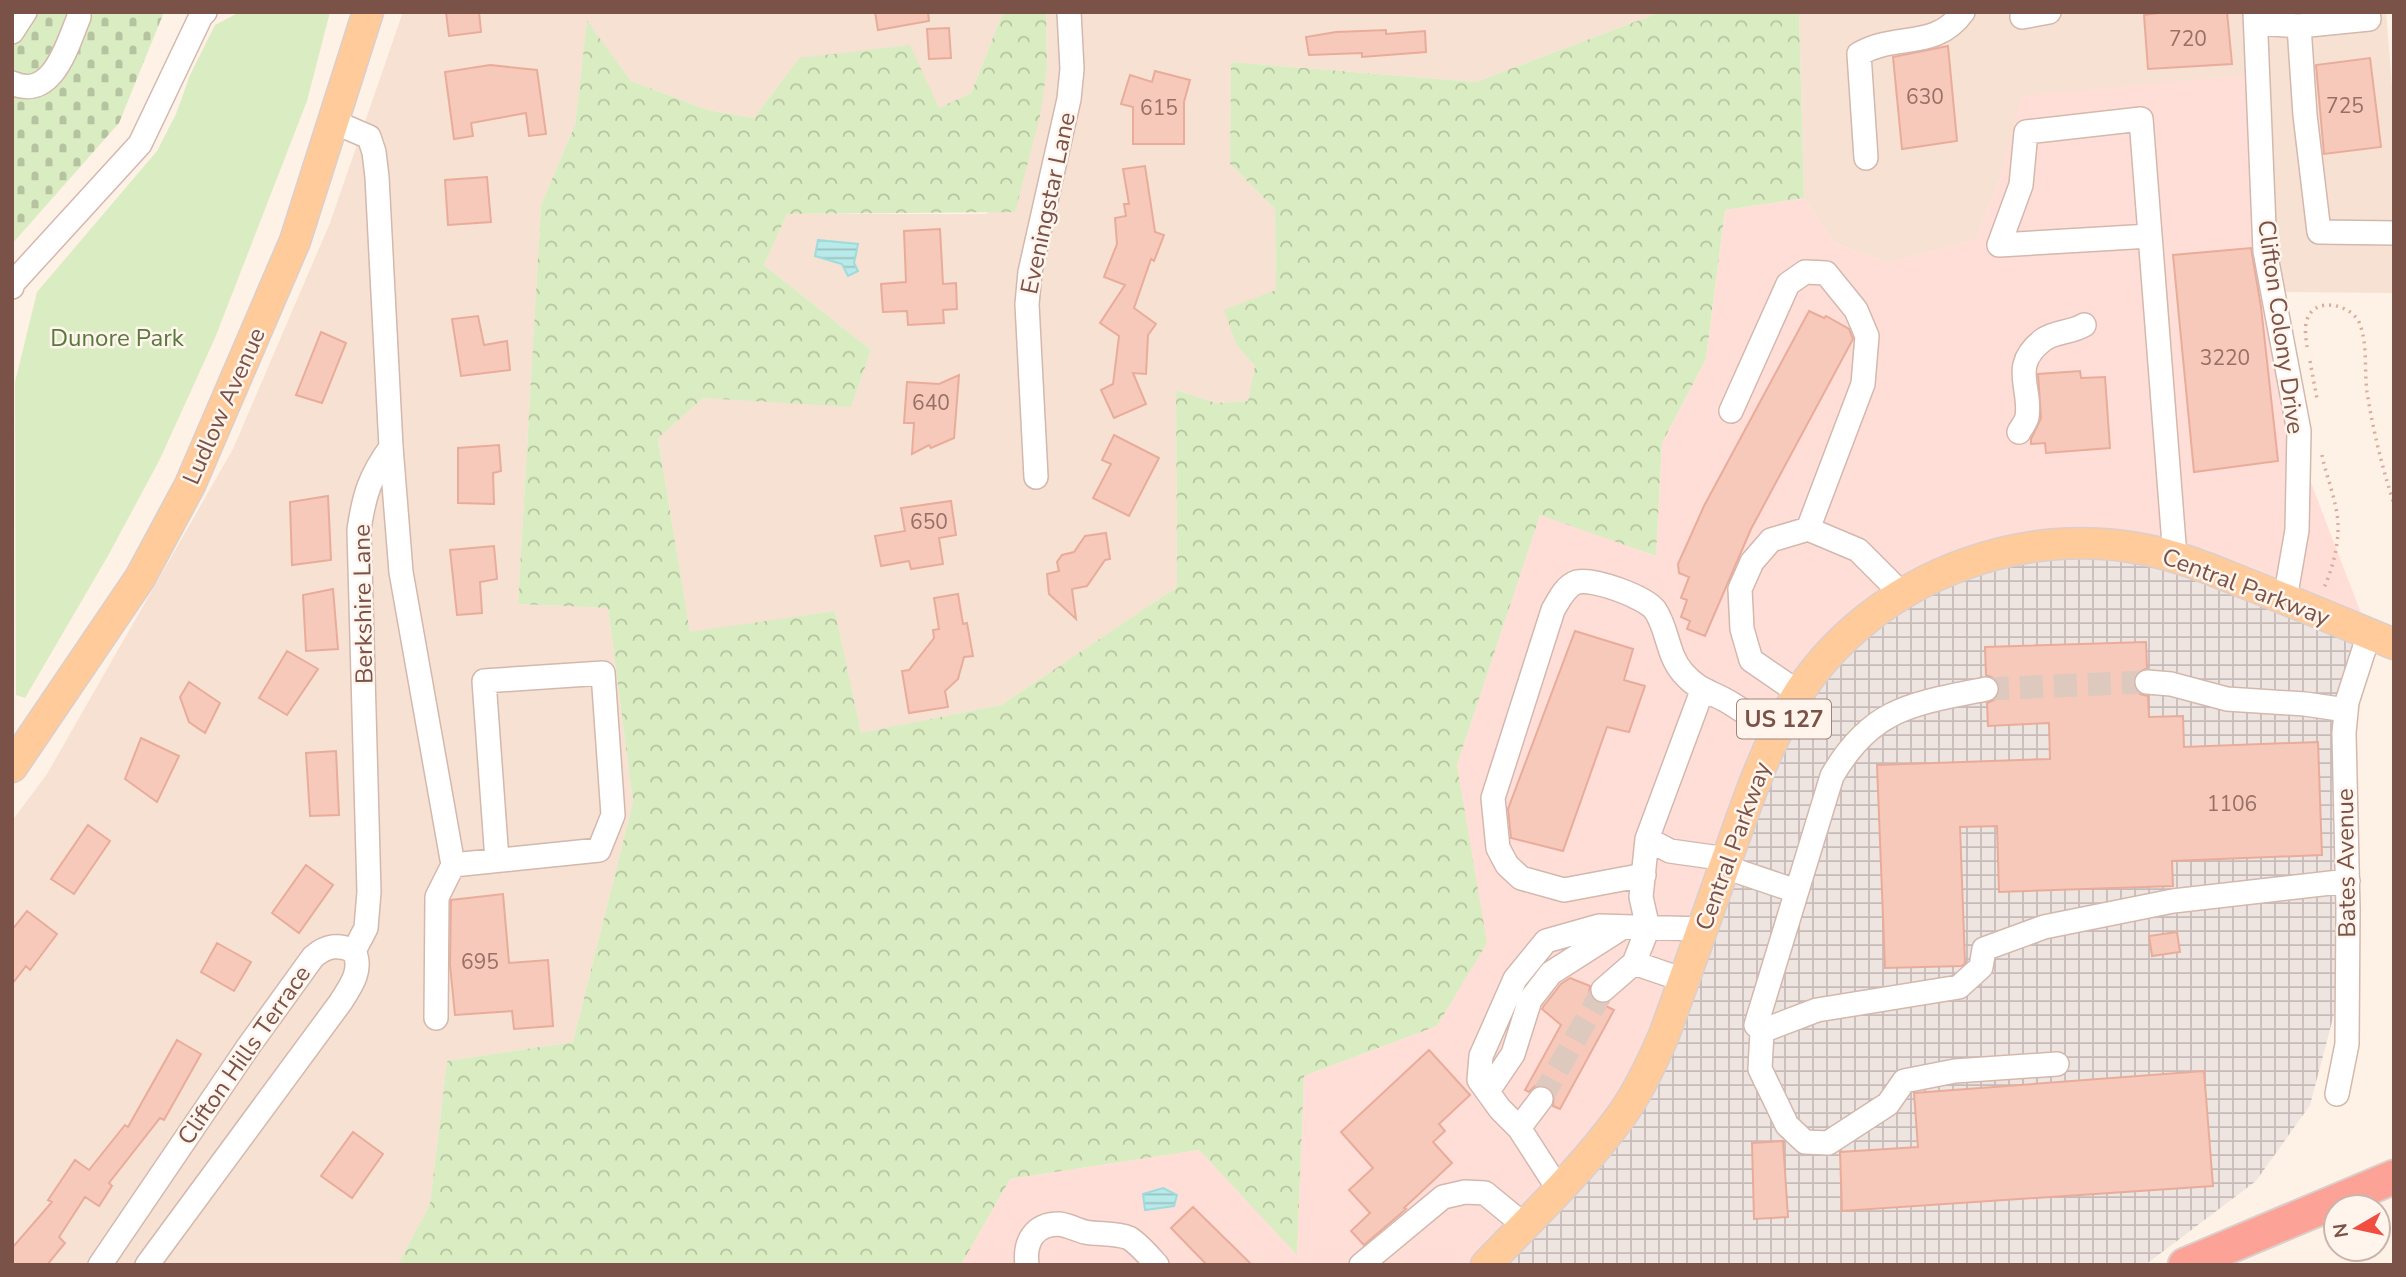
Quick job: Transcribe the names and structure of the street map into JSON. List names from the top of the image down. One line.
{"streets":{"main road":["Ludlow Avenue","Central Parkway","US 127"],"street":["Eveningstar Lane","Clifton Colony Drive","Berkshire Lane","Bates Avenue","Clifton Hills Terrace"]},"crossings":[["Clifton Colony Drive","Central Parkway"],["Central Parkway","Bates Avenue"],["Berkshire Lane","Clifton Hills Terrace"]],"parks":["Dunore Park"],"house_numbers":["720","630","725","615","3220","640","650","1106","695"],"north":"left"}
